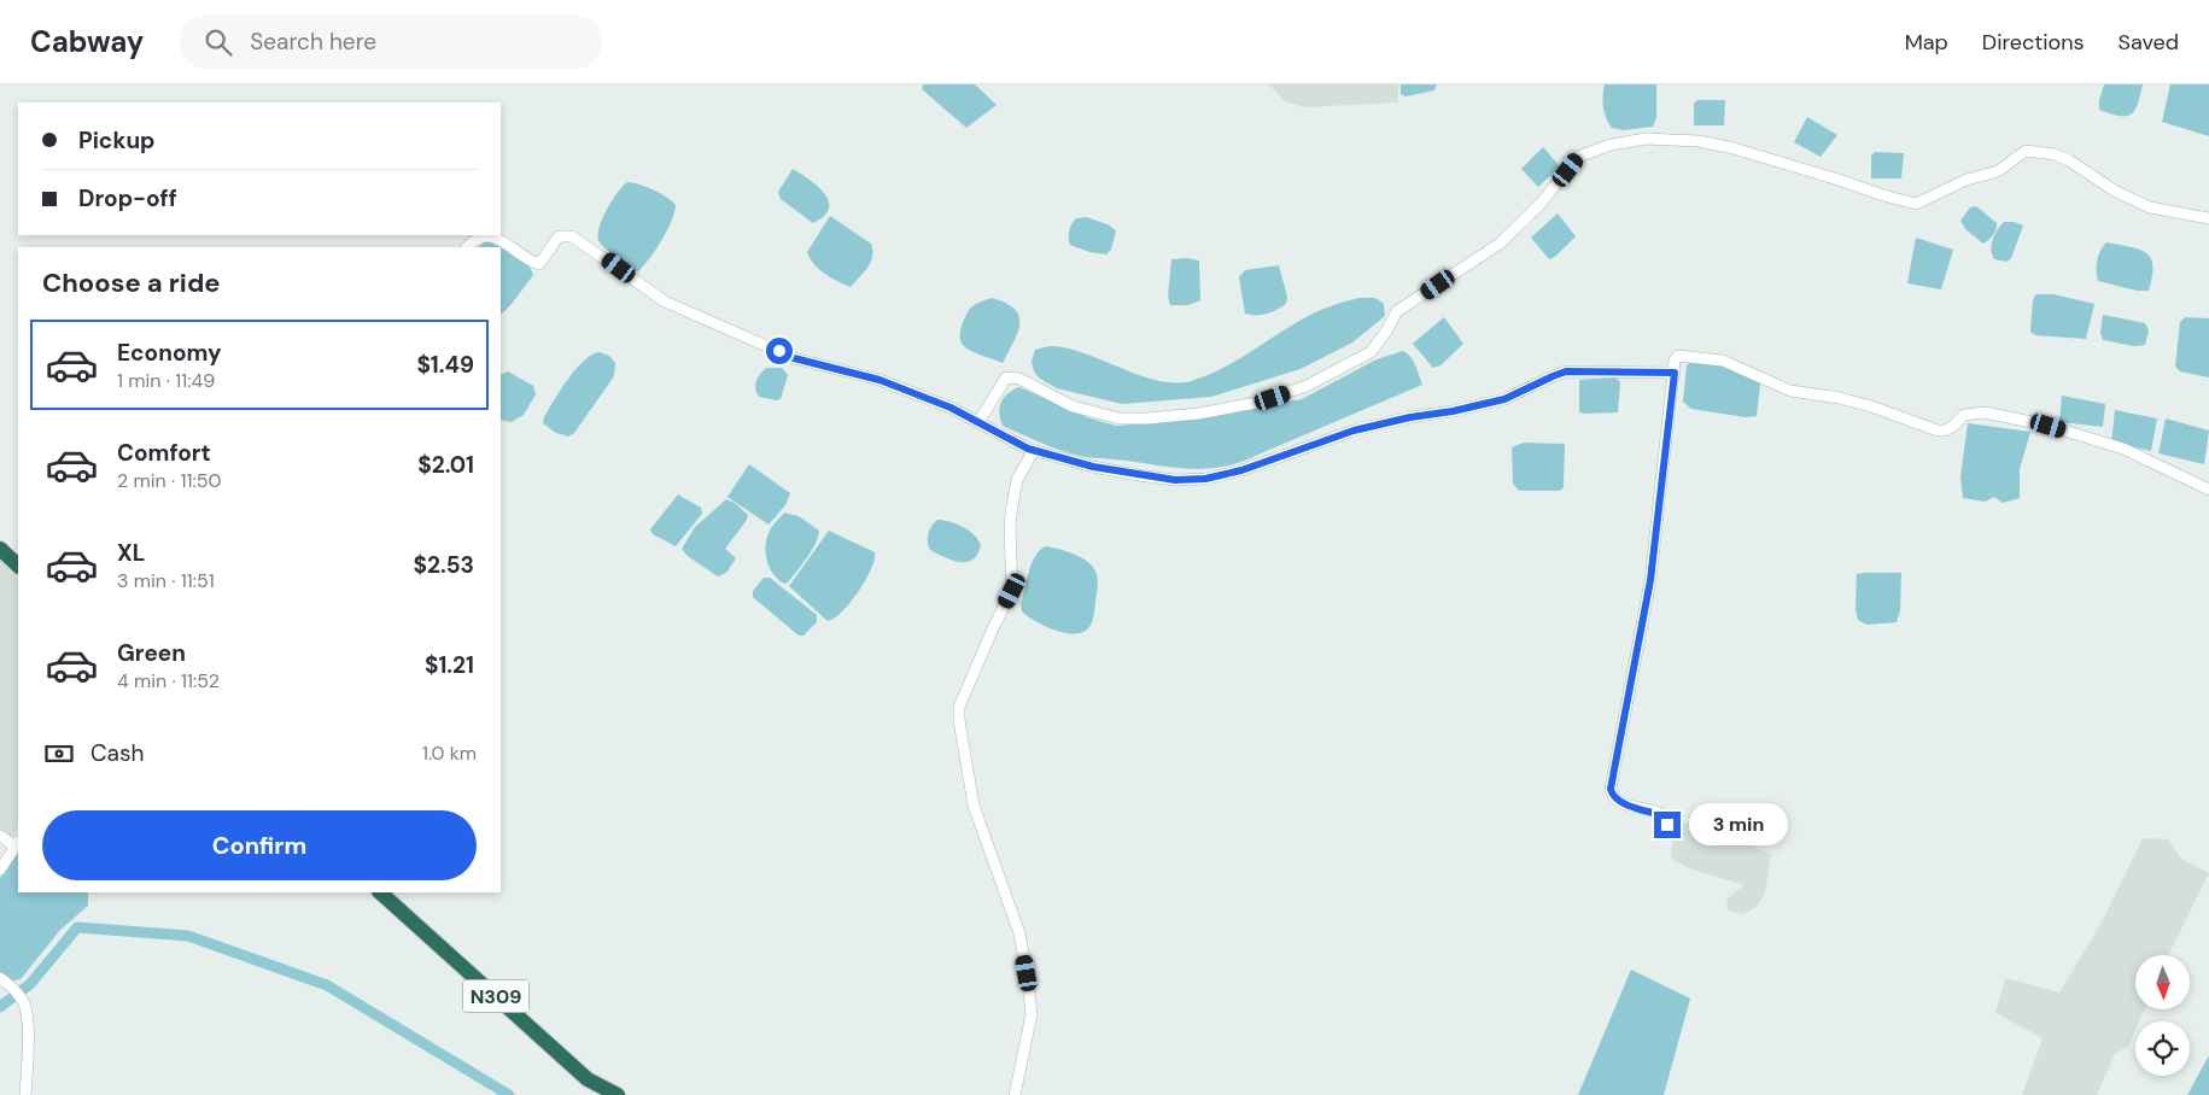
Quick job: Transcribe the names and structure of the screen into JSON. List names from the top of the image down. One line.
{"streets":{"highway":["N309"]},"north":"bottom","page":{"header":"Cabway","search":"Search here","nav":["Map","Directions","Saved"],"banner":["Pickup","Drop-off"],"heading":"Choose a ride","list":[{"name":"Economy","note":"1 min · 11:49","value":"$1.49"},{"name":"Comfort","note":"2 min · 11:50","value":"$2.01"},{"name":"XL","note":"3 min · 11:51","value":"$2.53"},{"name":"Green","note":"4 min · 11:52","value":"$1.21"}],"pay":["Cash","1.0 km"],"buttons":"Confirm","bubble":"3 min"}}
